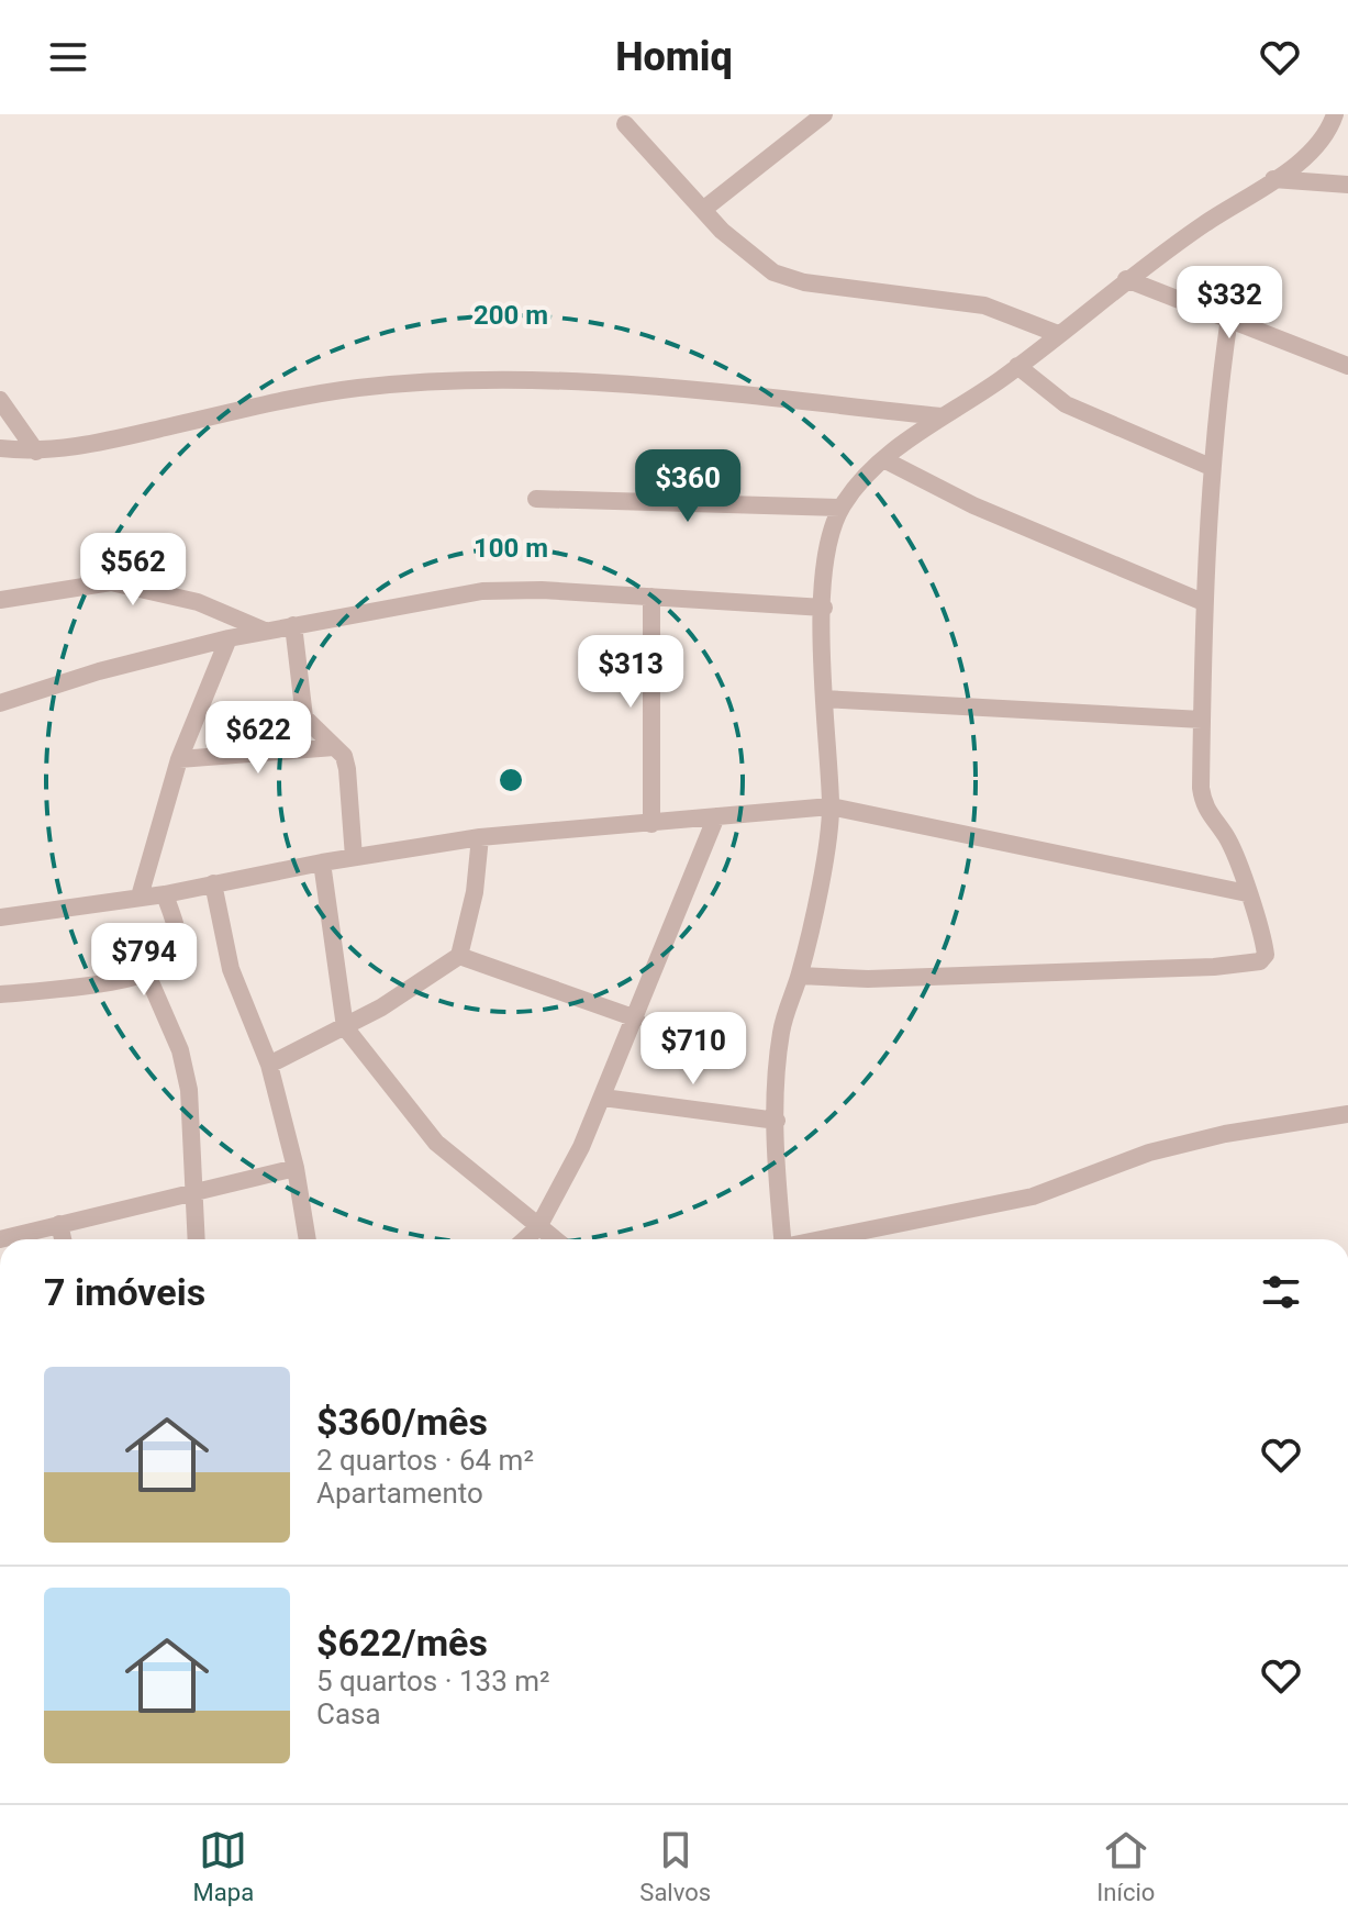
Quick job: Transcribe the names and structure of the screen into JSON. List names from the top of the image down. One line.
{"page":{"header":"Homiq","price":["$332","$360","$562","$313","$622","$794","$710"],"heading":"7 imóveis","list":[{"name":"$360/mês","note":"2 quartos · 64 m² · Apartamento"},{"name":"$622/mês","note":"5 quartos · 133 m² · Casa"}],"tabs":["Mapa","Salvos","Início"]},"rings":["200 m","100 m"]}
